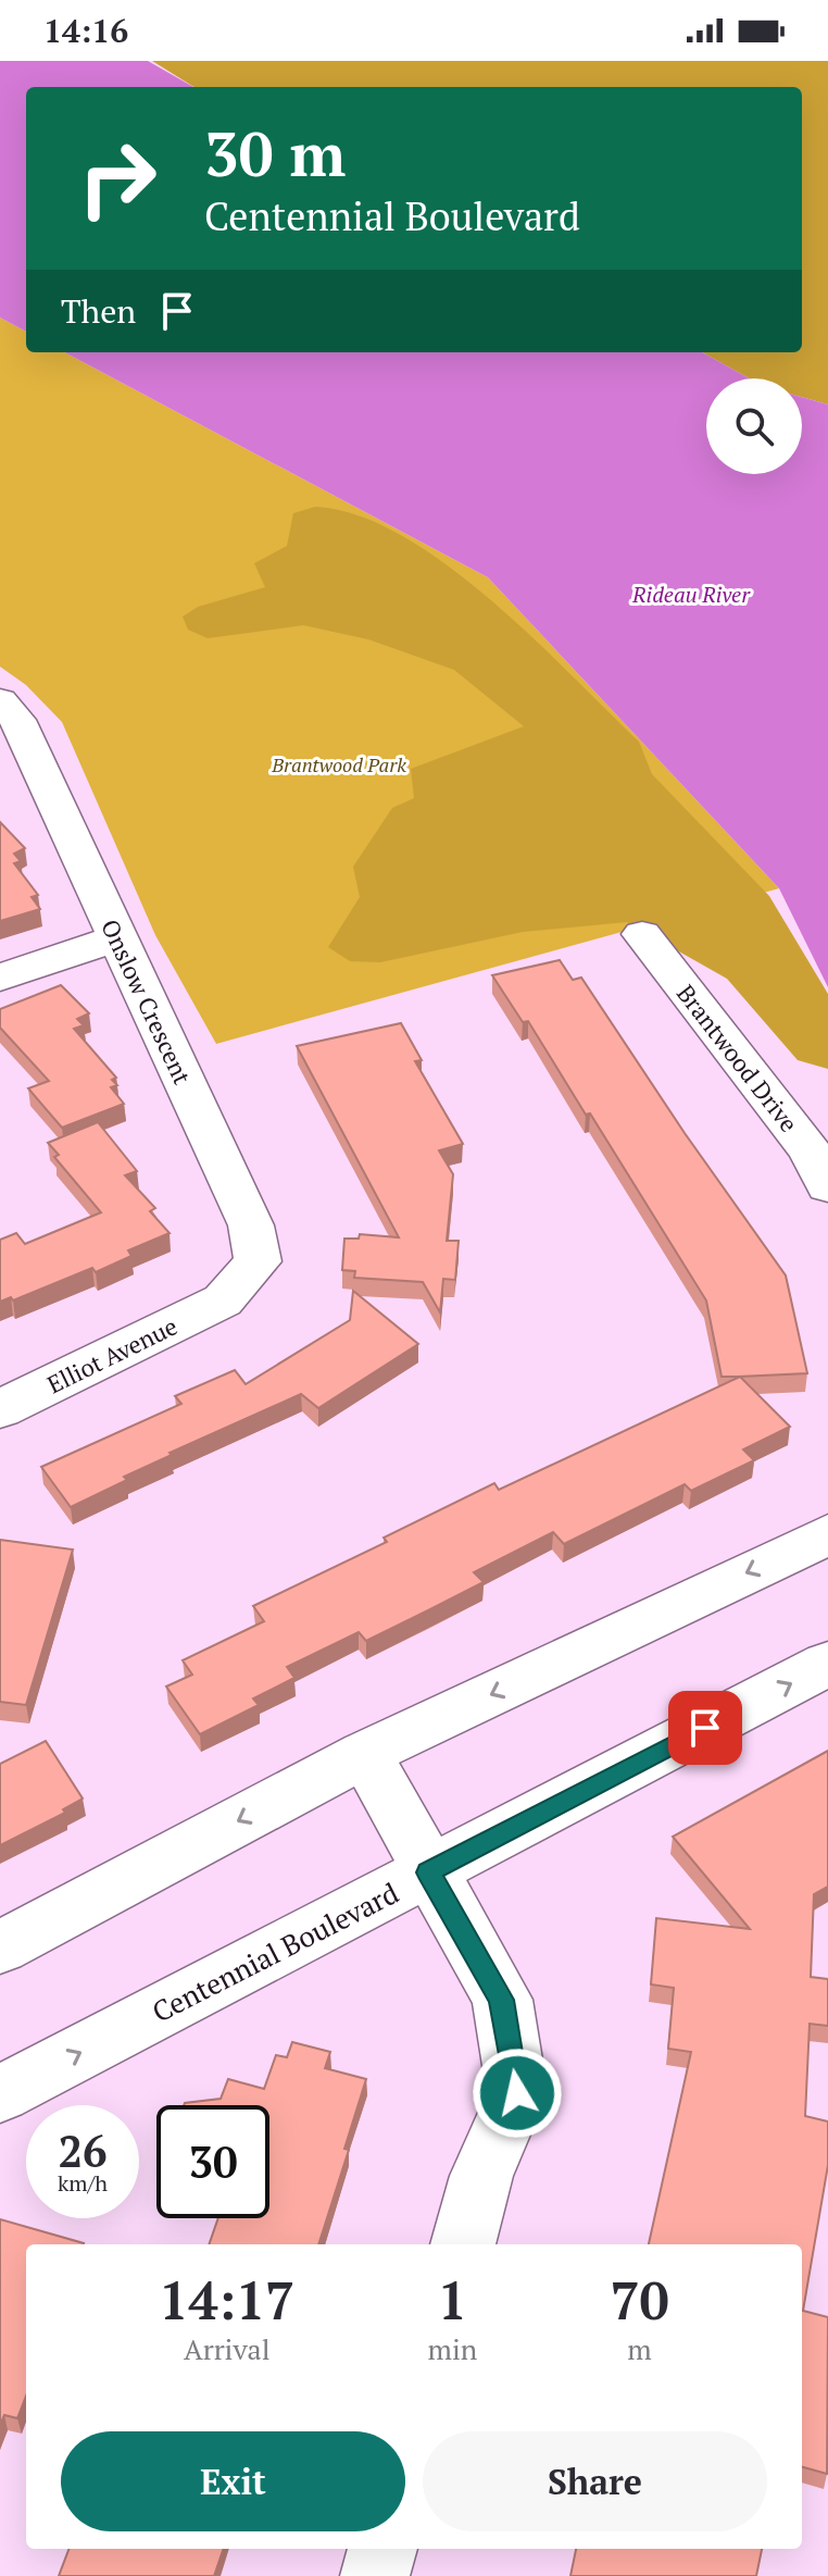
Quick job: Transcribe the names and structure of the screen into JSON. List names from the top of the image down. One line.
{"streets":{"street":["Onslow Crescent","Brantwood Drive","Elliot Avenue","Centennial Boulevard"]},"crossings":[["Onslow Crescent","Elliot Avenue"]],"water":["Rideau River"],"parks":["Brantwood Park"],"page":{"status":"14:16","turn":["30 m","Centennial Boulevard"],"then":"Then","speed":"26 km/h","limit":"30","eta":["14:17","Arrival","1","min","70","m"],"buttons":["Exit","Share"]}}
